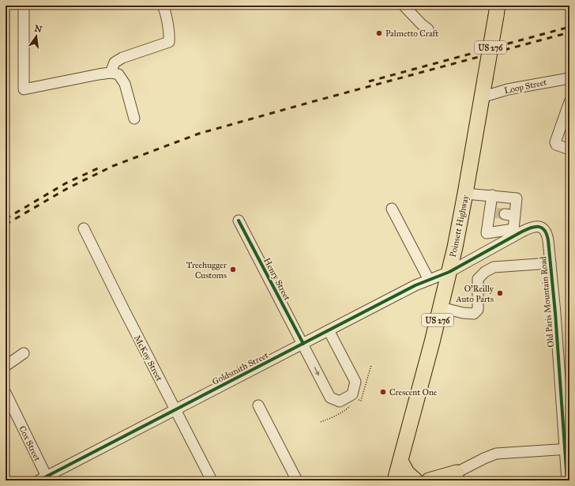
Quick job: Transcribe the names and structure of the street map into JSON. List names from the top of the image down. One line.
{"streets":{"highway":["US 276","Poinsett Highway"],"street":["Loop Street","Henry Street","Old Paris Mountain Road","McKoy Street","Goldsmith Street","Cox Street"]},"crossings":[["Loop Street","Poinsett Highway"],["Poinsett Highway","Old Paris Mountain Road"],["Poinsett Highway","Goldsmith Street"],["Henry Street","Goldsmith Street"],["Old Paris Mountain Road","Goldsmith Street"],["McKoy Street","Goldsmith Street"],["Goldsmith Street","Cox Street"]],"places":["Palmetto Craft","Treehugger Customs","O'Reilly Auto Parts","Crescent One"],"north":"top"}
